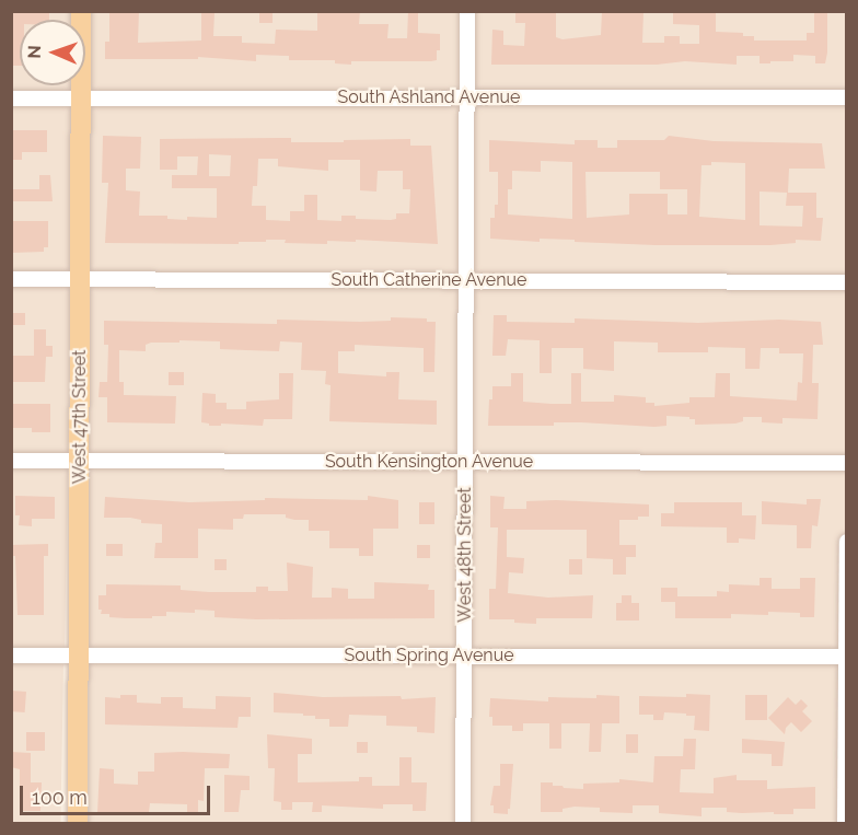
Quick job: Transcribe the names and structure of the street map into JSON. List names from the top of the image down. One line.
{"streets":{"main road":["West 47th Street"],"street":["South Ashland Avenue","South Catherine Avenue","South Kensington Avenue","West 48th Street","South Spring Avenue"]},"crossings":[["South Ashland Avenue","West 47th Street"],["South Ashland Avenue","West 48th Street"],["South Catherine Avenue","West 47th Street"],["South Catherine Avenue","West 48th Street"],["West 47th Street","South Kensington Avenue"],["West 47th Street","South Spring Avenue"],["South Kensington Avenue","West 48th Street"],["West 48th Street","South Spring Avenue"]],"scale_bar":"100 m","north":"left"}
